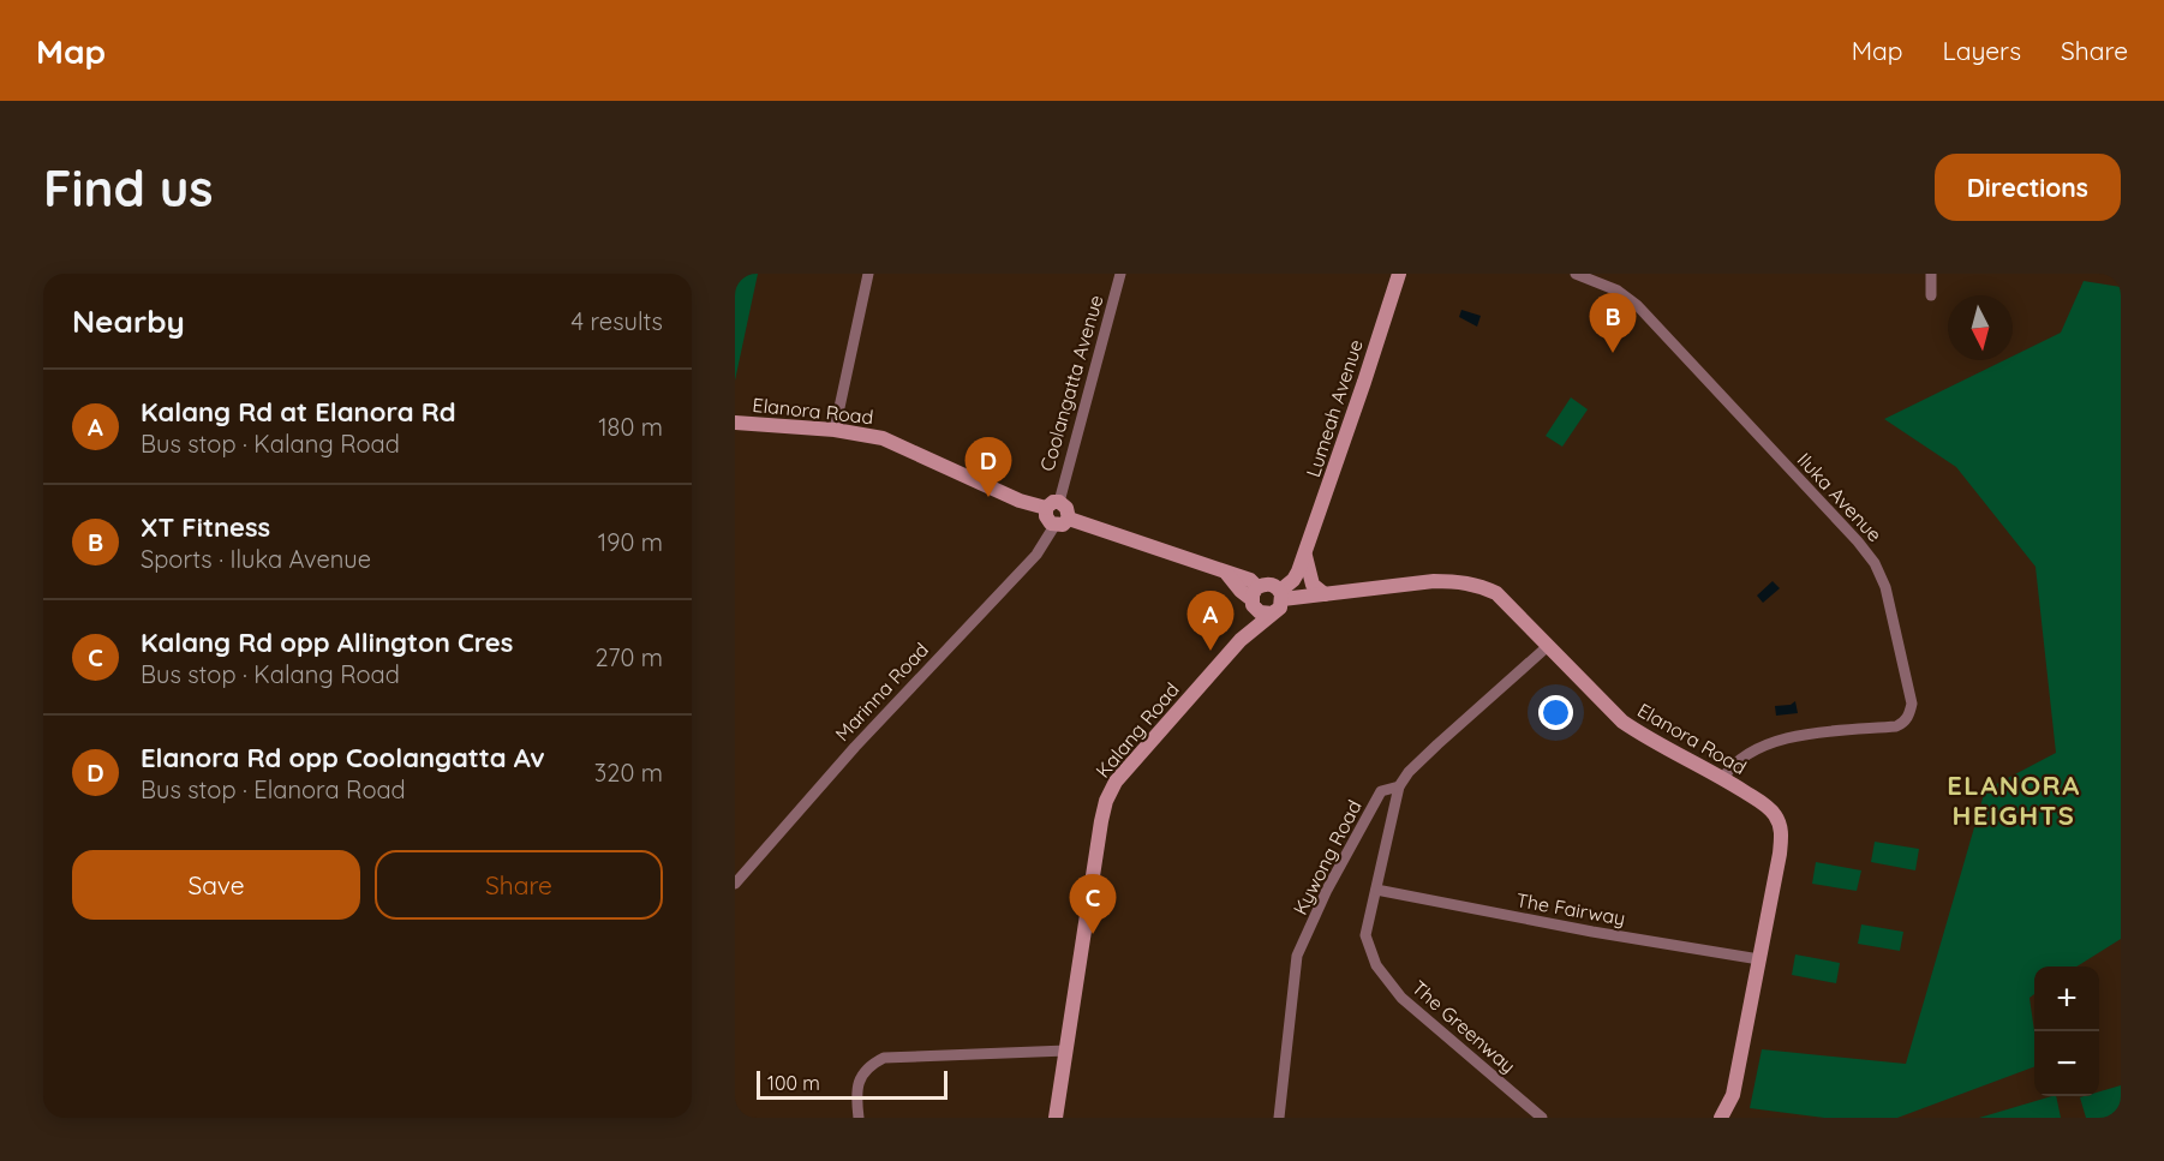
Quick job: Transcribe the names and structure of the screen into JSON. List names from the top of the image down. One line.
{"streets":{"street":["Coolangatta Avenue","Lumeah Avenue","Elanora Road","Iluka Avenue","Marinna Road","Kalang Road","Kywong Road","The Fairway","The Greenway"]},"crossings":[["Coolangatta Avenue","Elanora Road"],["Elanora Road","Iluka Avenue"],["Elanora Road","Kalang Road"],["Elanora Road","Kywong Road"],["Elanora Road","The Fairway"],["Kywong Road","The Greenway"],["The Fairway","The Greenway"]],"districts":["ELANORA HEIGHTS"],"scale_bar":"100 m","north":"bottom","page":{"header":"Map","nav":["Map","Layers","Share"],"buttons":["Directions",["Save","Share"]],"title":"Find us","heading":["Nearby","4 results"],"pins":["B","D","A","C"],"list":[{"mark":"A","name":"Kalang Rd at Elanora Rd","note":"Bus stop · Kalang Road","value":"180 m"},{"mark":"B","name":"XT Fitness","note":"Sports · Iluka Avenue","value":"190 m"},{"mark":"C","name":"Kalang Rd opp Allington Cres","note":"Bus stop · Kalang Road","value":"270 m"},{"mark":"D","name":"Elanora Rd opp Coolangatta Av","note":"Bus stop · Elanora Road","value":"320 m"}],"map_buttons":["+","−"],"scale":"100 m"}}
